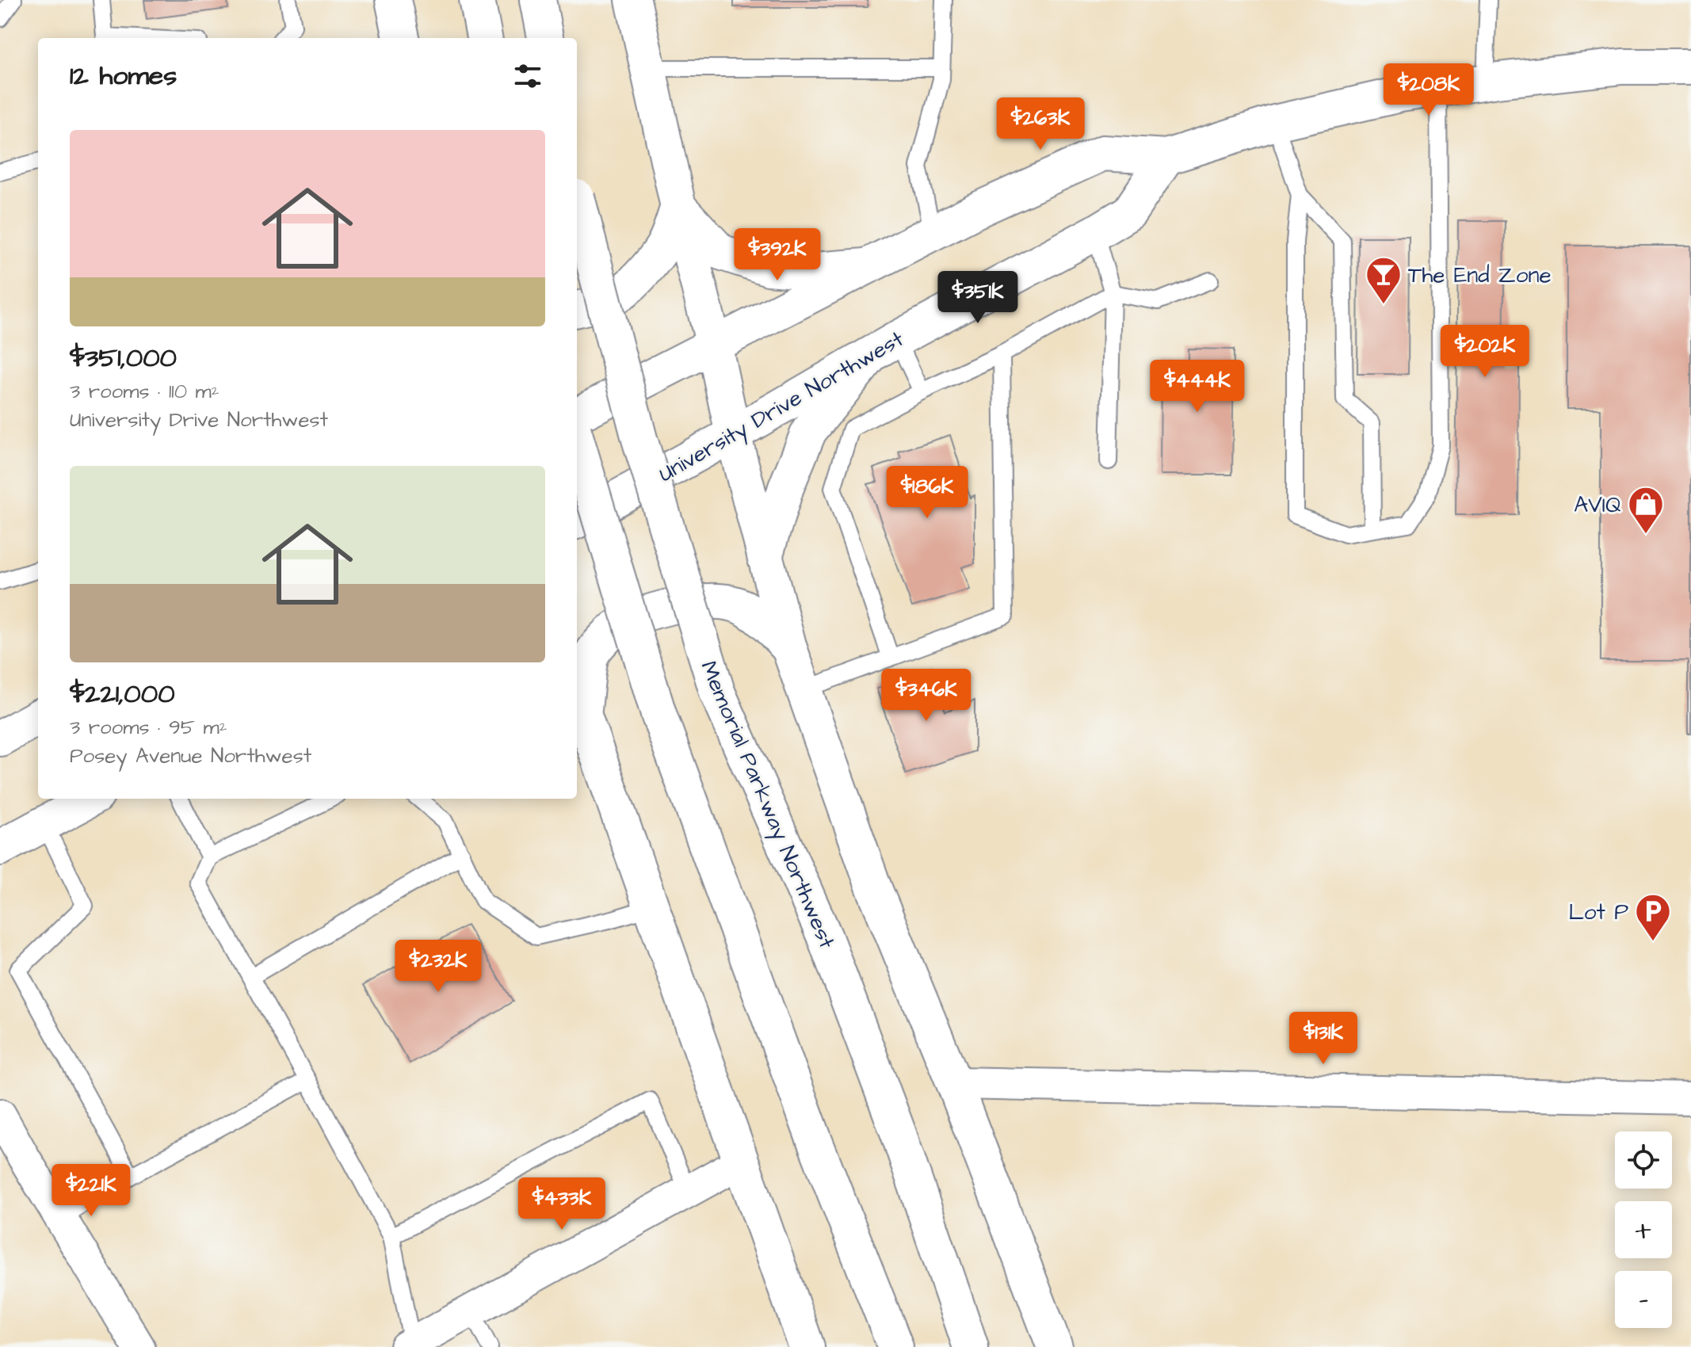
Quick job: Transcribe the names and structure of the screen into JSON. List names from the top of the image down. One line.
{"streets":{"main road":["University Drive Northwest","Memorial Parkway Northwest"]},"places":{"bar":["The End Zone"],"shop":["AVIQ"],"parking":["Lot P"]},"page":{"heading":"12 homes","price":["$208K","$263K","$392K","$351K","$202K","$444K","$186K","$346K","$232K","$131K","$221K","$433K"],"list":[{"name":"$351,000","note":"3 rooms · 110 m² · University Drive Northwest"},{"name":"$221,000","note":"3 rooms · 95 m² · Posey Avenue Northwest"}],"map_buttons":["+","−"]}}
